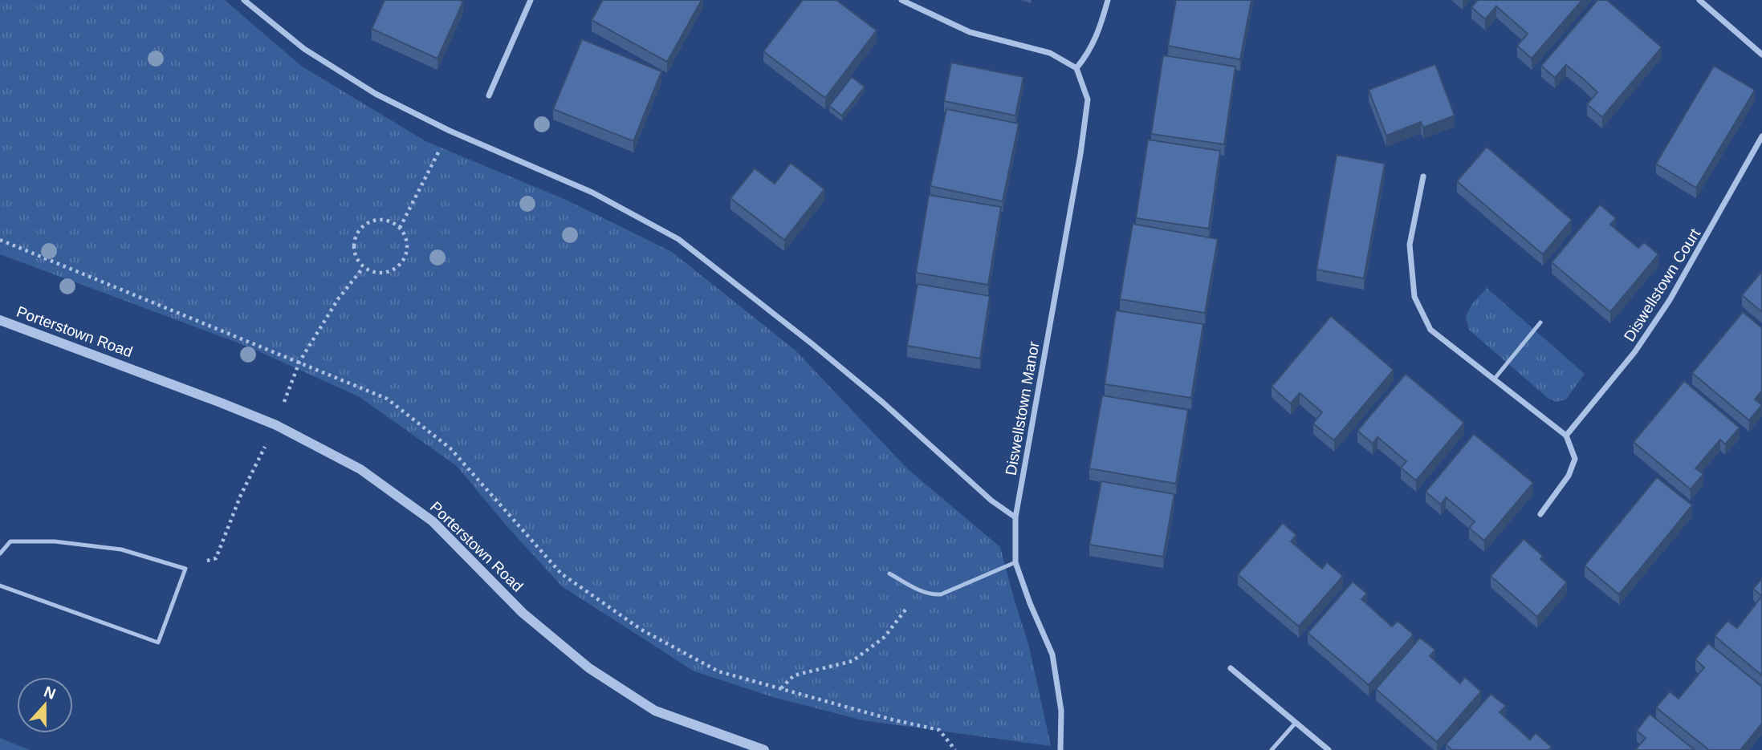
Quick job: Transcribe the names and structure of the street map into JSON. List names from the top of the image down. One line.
{"streets":{"street":["Diswellstown Court","Porterstown Road","Diswellstown Manor"]},"north":"top"}
